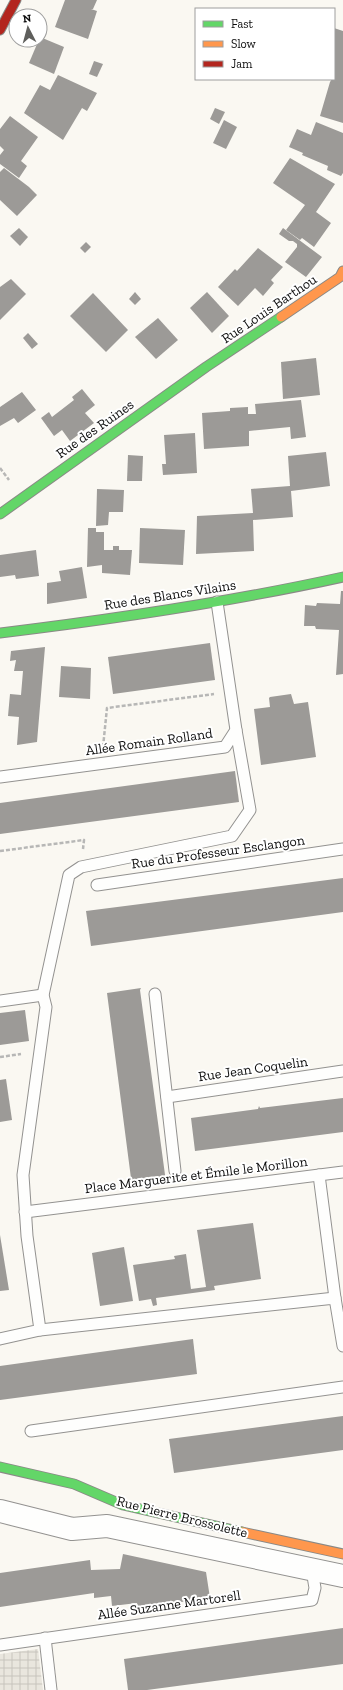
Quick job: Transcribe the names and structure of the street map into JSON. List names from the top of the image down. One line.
{"streets":{"street":["Rue Louis Barthou","Rue des Ruines","Rue des Blancs Vilains","Rue Pierre Brossolette"],"lane":["Allée Romain Rolland","Rue du Professeur Esclangon","Rue Jean Coquelin","Place Marguerite et Émile le Morillon","Allée Suzanne Martorell"]},"crossings":[["Rue Louis Barthou","Rue des Ruines"],["Rue Pierre Brossolette","Allée Suzanne Martorell"]],"legend":["Fast","Slow","Jam"],"north":"top"}
